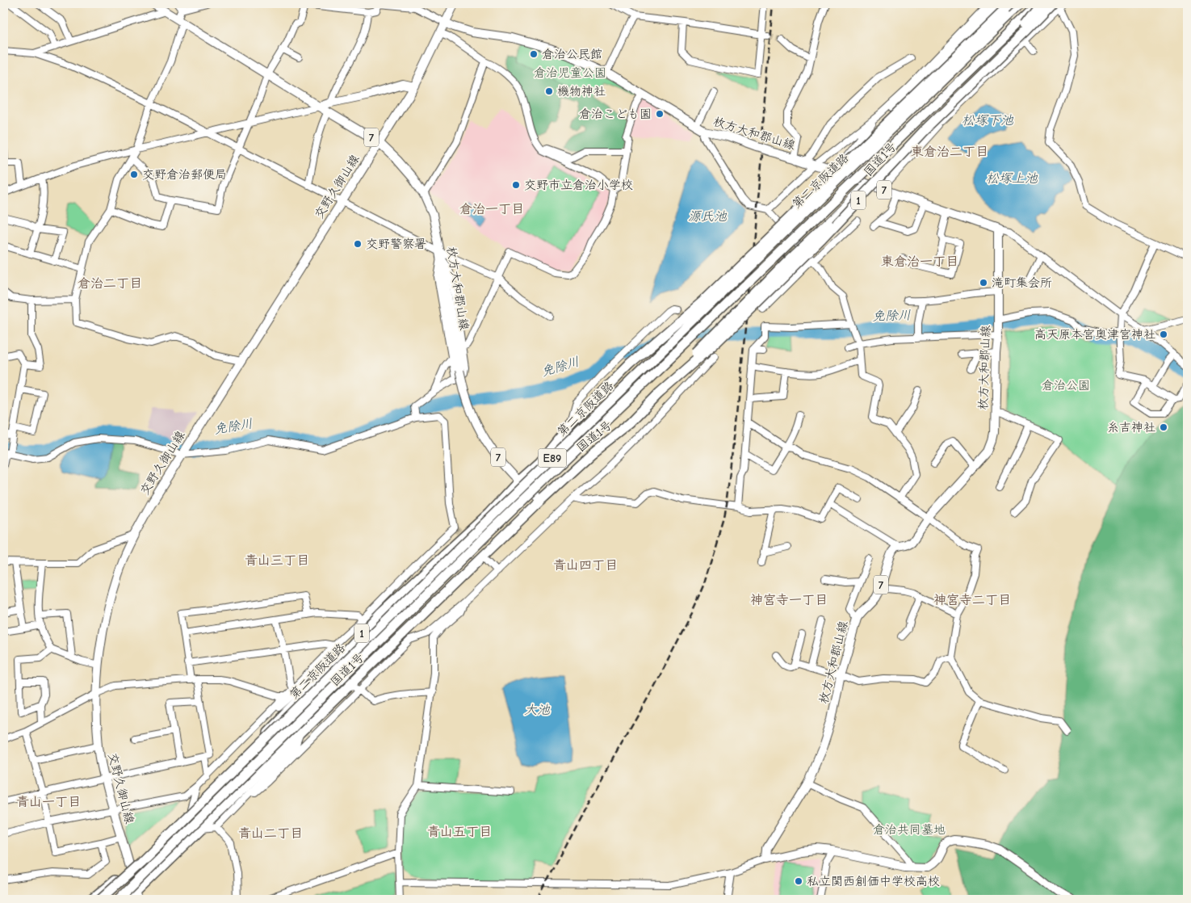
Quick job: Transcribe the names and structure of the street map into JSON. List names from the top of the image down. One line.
{"streets":{"highway":["国道1号","第二京阪道路","1","E89"],"main road":["枚方大和郡山線","7","交野久御山線"]},"crossings":[["枚方大和郡山線","国道1号"],["枚方大和郡山線","交野久御山線"],["国道1号","交野久御山線"]],"districts":["東倉治二丁目","倉治一丁目","東倉治一丁目","倉治二丁目","青山三丁目","青山四丁目","神宮寺一丁目","神宮寺二丁目","青山一丁目","青山五丁目","青山二丁目"],"water":["松塚下池","松塚上池","源氏池","免除川","大池"],"parks":["倉治児童公園","倉治公園","倉治共同墓地"],"places":["倉治公民館","機物神社","倉治こども園","交野倉治郵便局","交野市立倉治小学校","交野警察署","滝町集会所","高天原本宮奥津宮神社","糸吉神社","私立関西創価中学校高校"]}
